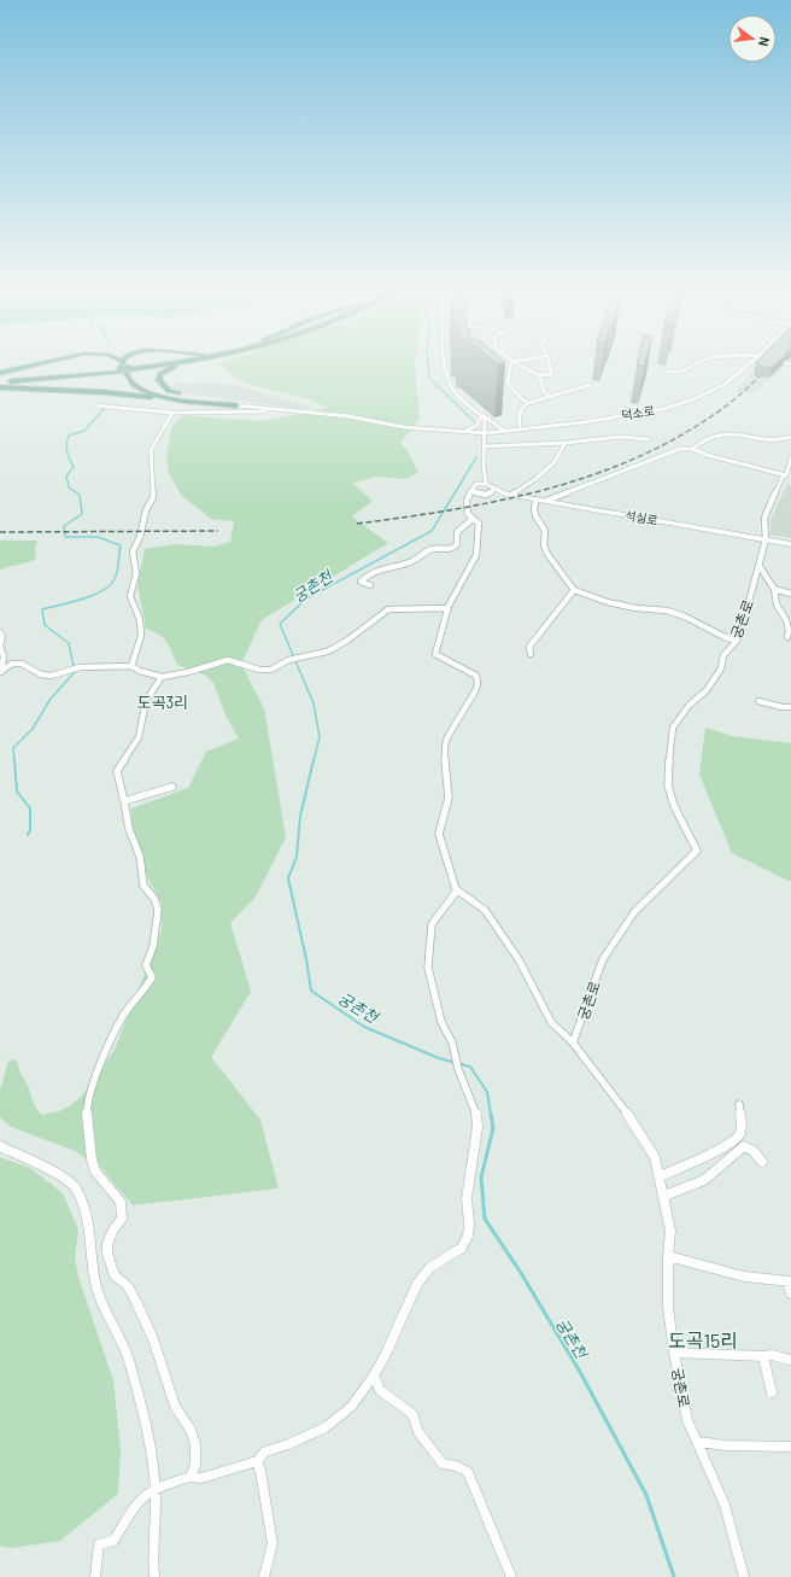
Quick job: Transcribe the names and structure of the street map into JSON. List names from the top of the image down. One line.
{"streets":{"street":["덕소로","석실로","궁촌로"]},"crossings":[["석실로","궁촌로"]],"districts":["도곡3리","도곡15리"],"water":["궁촌천"],"north":"right"}
